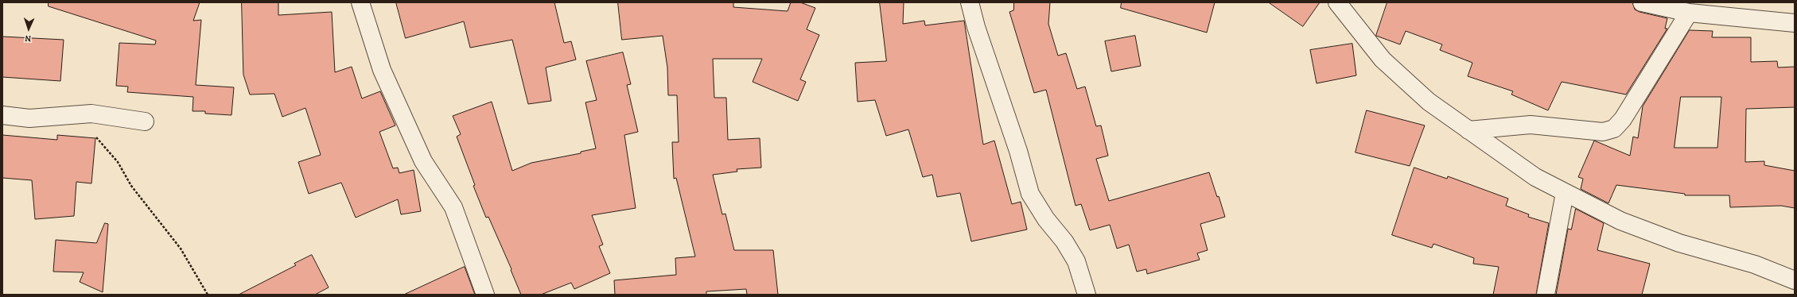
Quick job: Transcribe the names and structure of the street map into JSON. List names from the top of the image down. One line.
{"north":"bottom"}
